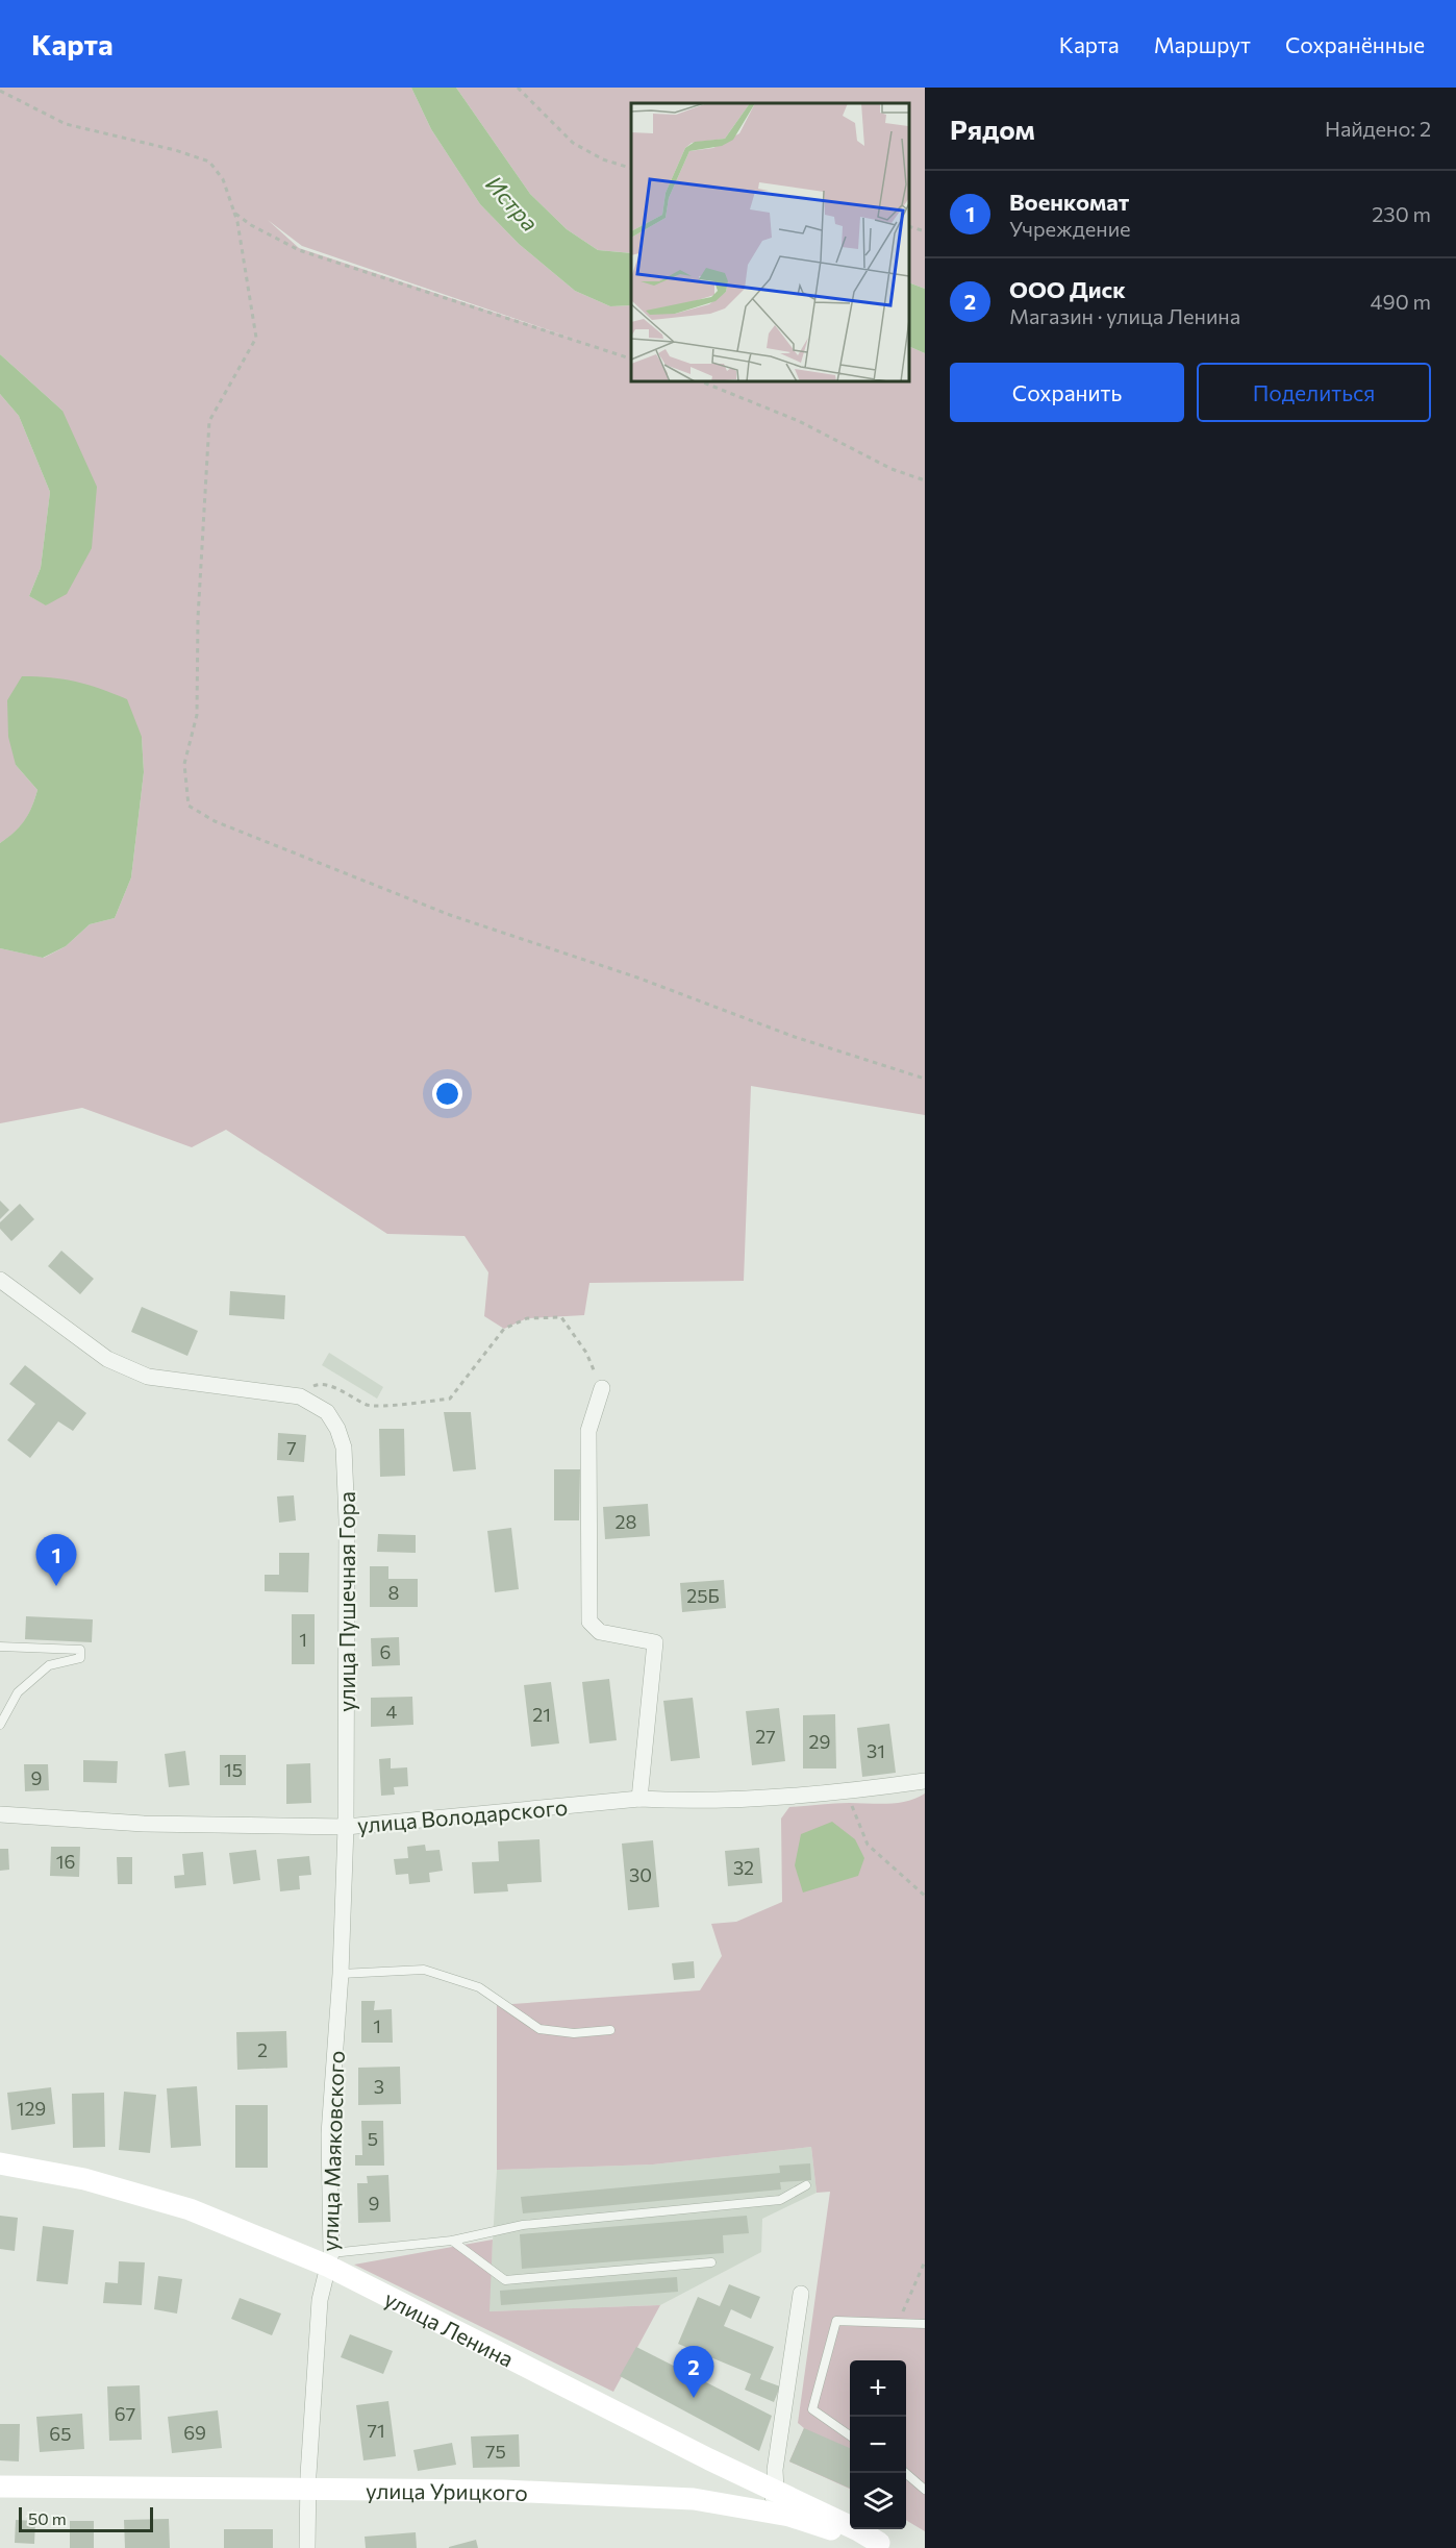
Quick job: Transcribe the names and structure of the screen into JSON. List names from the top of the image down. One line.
{"streets":{"street":["улица Пушечная Гора","улица Володарского","улица Маяковского","улица Ленина","улица Урицкого"]},"crossings":[["улица Пушечная Гора","улица Володарского"],["улица Пушечная Гора","улица Маяковского"],["улица Володарского","улица Маяковского"],["улица Маяковского","улица Ленина"],["улица Маяковского","улица Урицкого"],["улица Ленина","улица Урицкого"]],"water":["Истра"],"house_numbers":["7","28","8","25Б","1","6","4","21","27","29","31","15","9","16","32","30","1","2","3","129","5","9","67","71","69","65","75"],"scale_bar":"50 m","page":{"header":"Карта","nav":["Карта","Маршрут","Сохранённые"],"heading":["Рядом","Найдено: 2"],"list":[{"mark":"1","name":"Военкомат","note":"Учреждение","value":"230 m"},{"mark":"2","name":"ООО Диск","note":"Магазин · улица Ленина","value":"490 m"}],"buttons":["Сохранить","Поделиться"],"pins":["1","2"],"map_buttons":["+","−"],"scale":"50 m"}}
